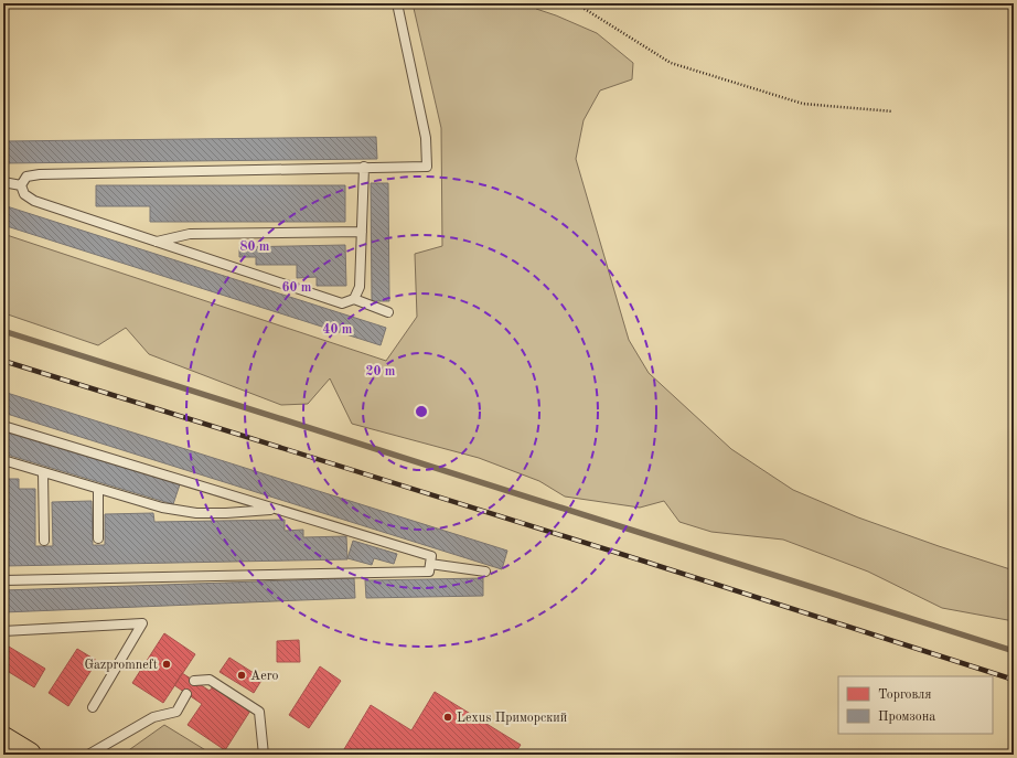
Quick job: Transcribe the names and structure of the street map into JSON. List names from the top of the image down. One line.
{"places":["Gazpromneft","Aero","Lexus Приморский"],"legend":["Торговля","Промзона"],"rings":["80 m","60 m","40 m","20 m"]}
